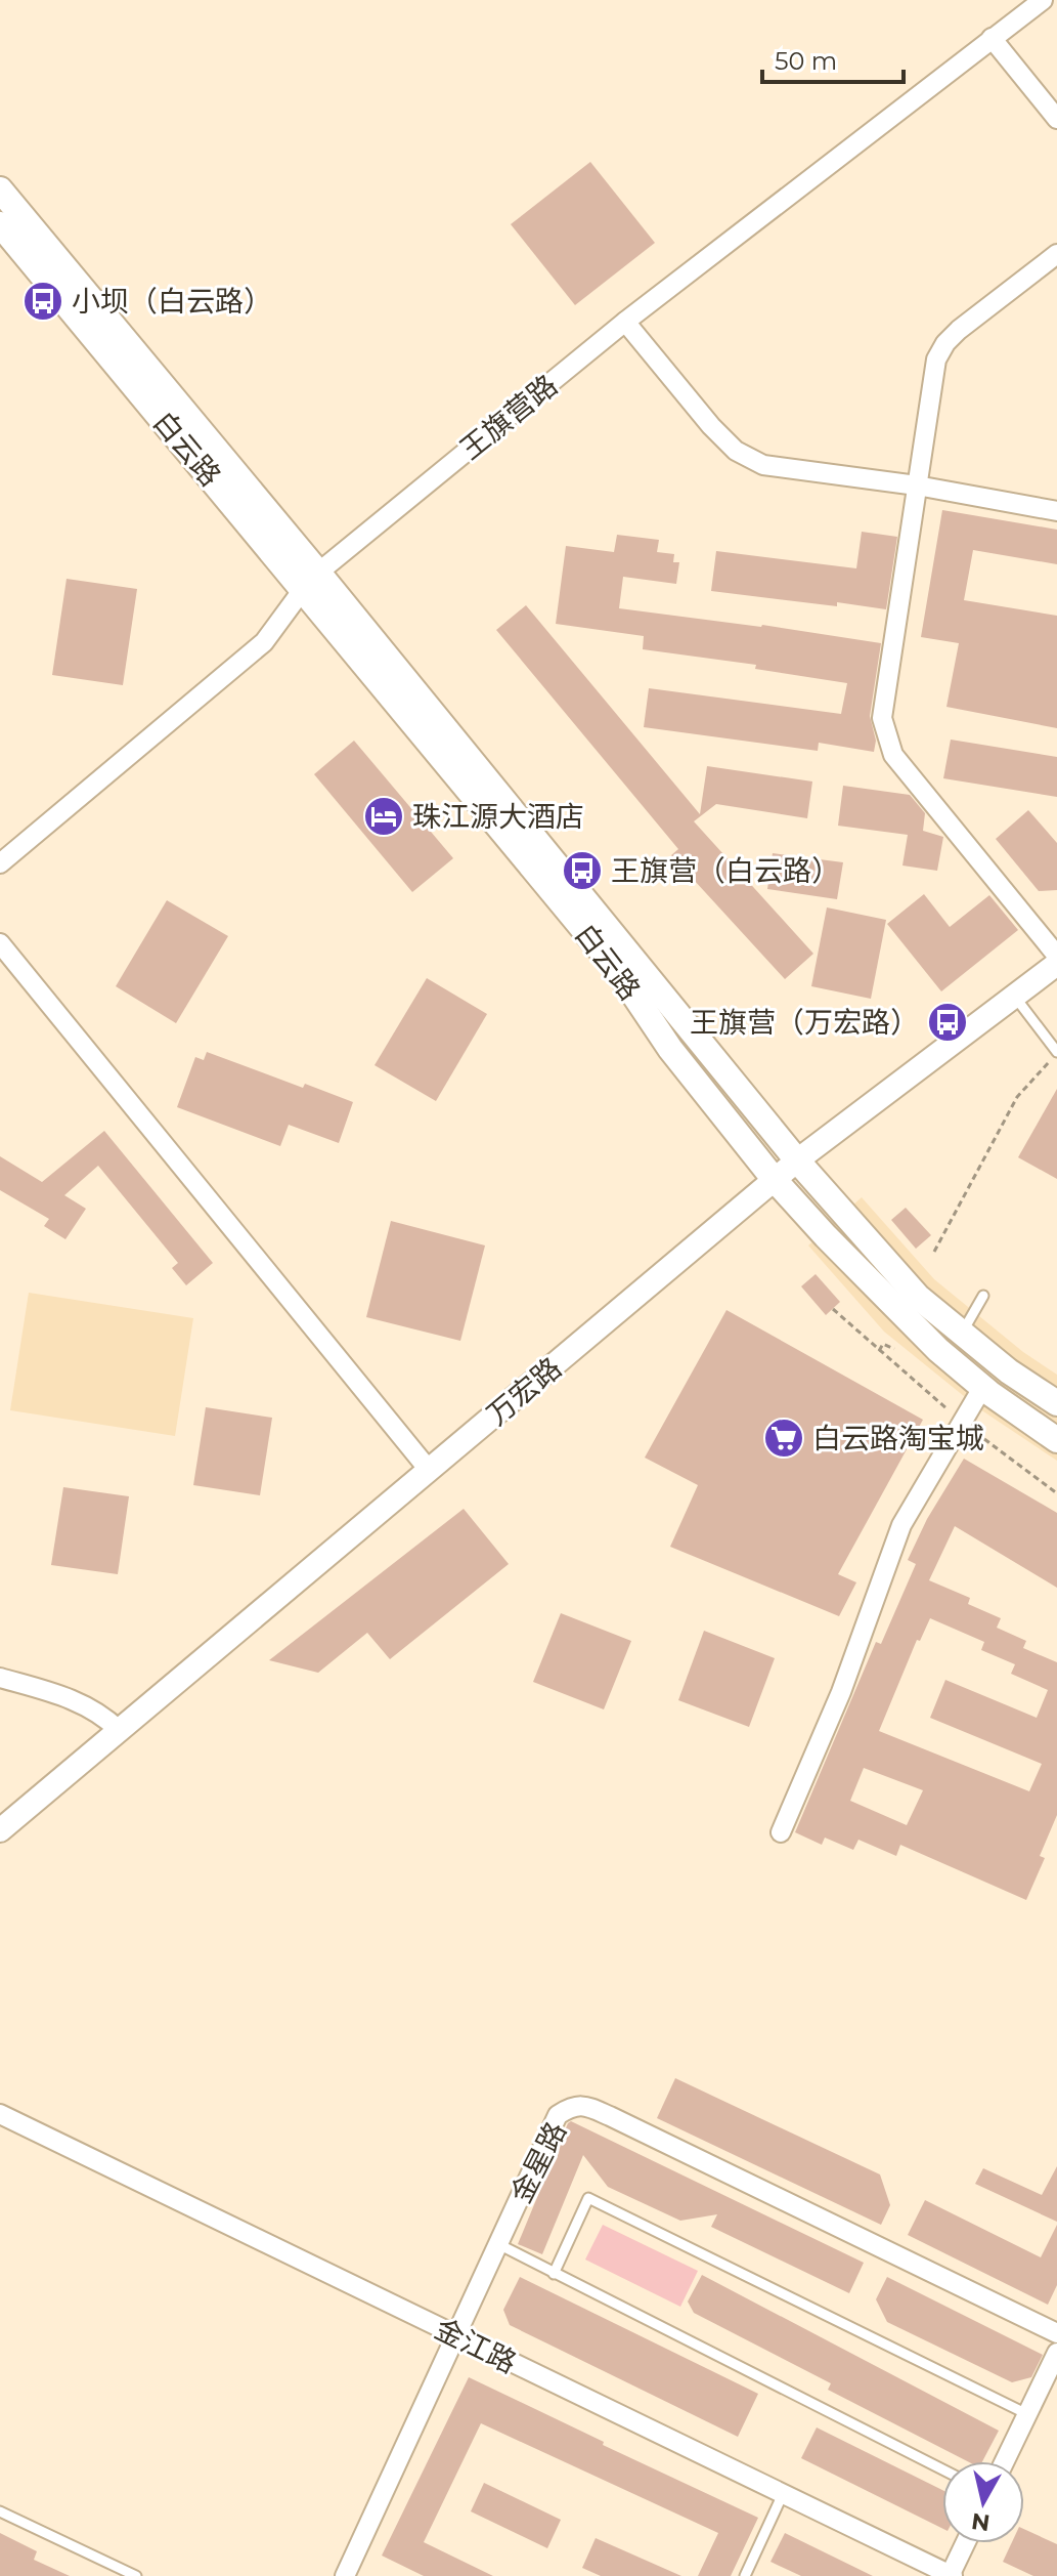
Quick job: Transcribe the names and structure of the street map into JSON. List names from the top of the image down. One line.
{"streets":{"main road":["白云路"],"street":["王旗营路","万宏路","金星路","金江路"]},"crossings":[["王旗营路","白云路"],["白云路","万宏路"],["金星路","金江路"]],"places":{"bus stop":["小坝（白云路）","王旗营（白云路）","王旗营（万宏路）"],"hotel":["珠江源大酒店"],"supermarket":["白云路淘宝城"]},"scale_bar":"50 m","north":"bottom"}
